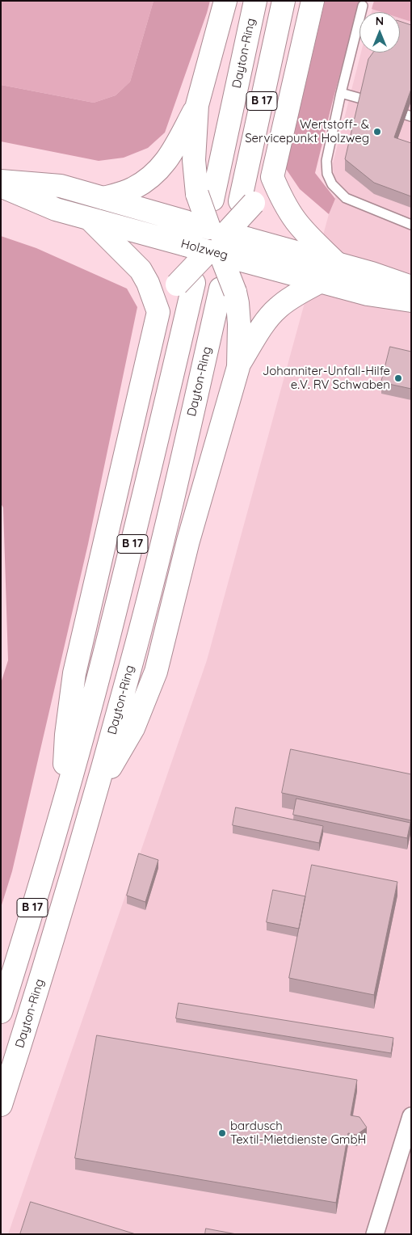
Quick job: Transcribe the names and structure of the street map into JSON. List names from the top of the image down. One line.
{"streets":{"main road":["Dayton-Ring","B 17","Holzweg"]},"places":["Wertstoff- & Servicepunkt Holzweg","Johanniter-Unfall-Hilfe e.V. RV Schwaben","bardusch Textil-Mietdienste GmbH"],"north":"top"}
